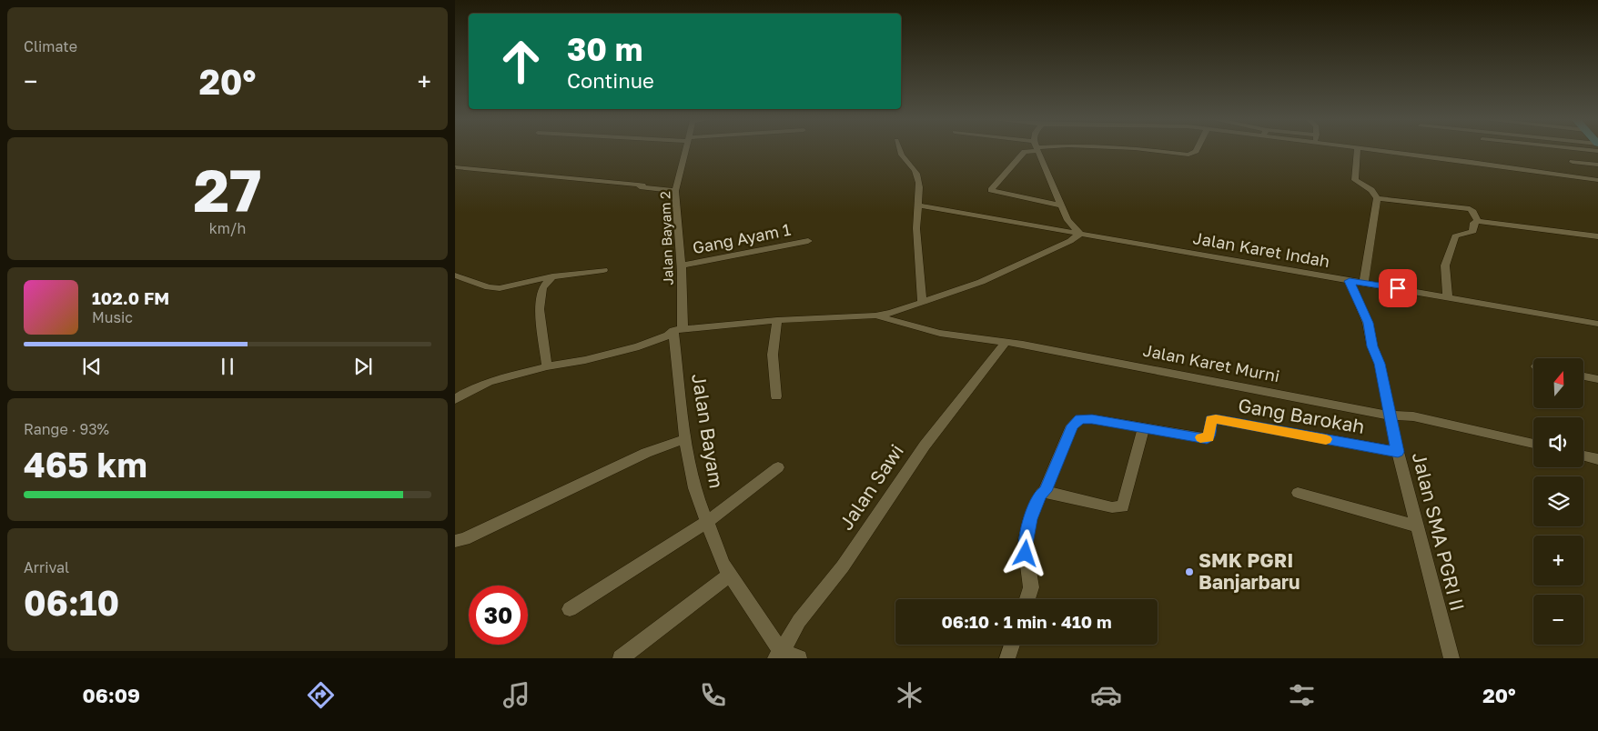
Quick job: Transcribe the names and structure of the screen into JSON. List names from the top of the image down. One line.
{"streets":{"street":["Jalan Bayam 2","Gang Ayam 1","Jalan Karet Indah","Jalan Karet Murni","Gang Barokah","Jalan Bayam","Jalan Sawi","Jalan SMA PGRI II"]},"crossings":[["Jalan Bayam 2","Gang Ayam 1"],["Jalan Bayam 2","Jalan Bayam"],["Jalan Karet Indah","Jalan SMA PGRI II"],["Jalan Karet Murni","Jalan Sawi"],["Jalan Karet Murni","Jalan SMA PGRI II"],["Gang Barokah","Jalan SMA PGRI II"],["Jalan Bayam","Jalan Sawi"]],"places":["SMK PGRI Banjarbaru"],"north":"top","page":{"tile":["Climate",["27","km/h"],["Range · 93%","465 km"],["Arrival","06:10"]],"turn":["30 m","Continue"],"heat":["−","20°","+"],"song":["102.0 FM","Music"],"map_buttons":["+","−"],"limit":"30","trip":"06:10 · 1 min · 410 m","tabs":["06:09","20°"]}}
